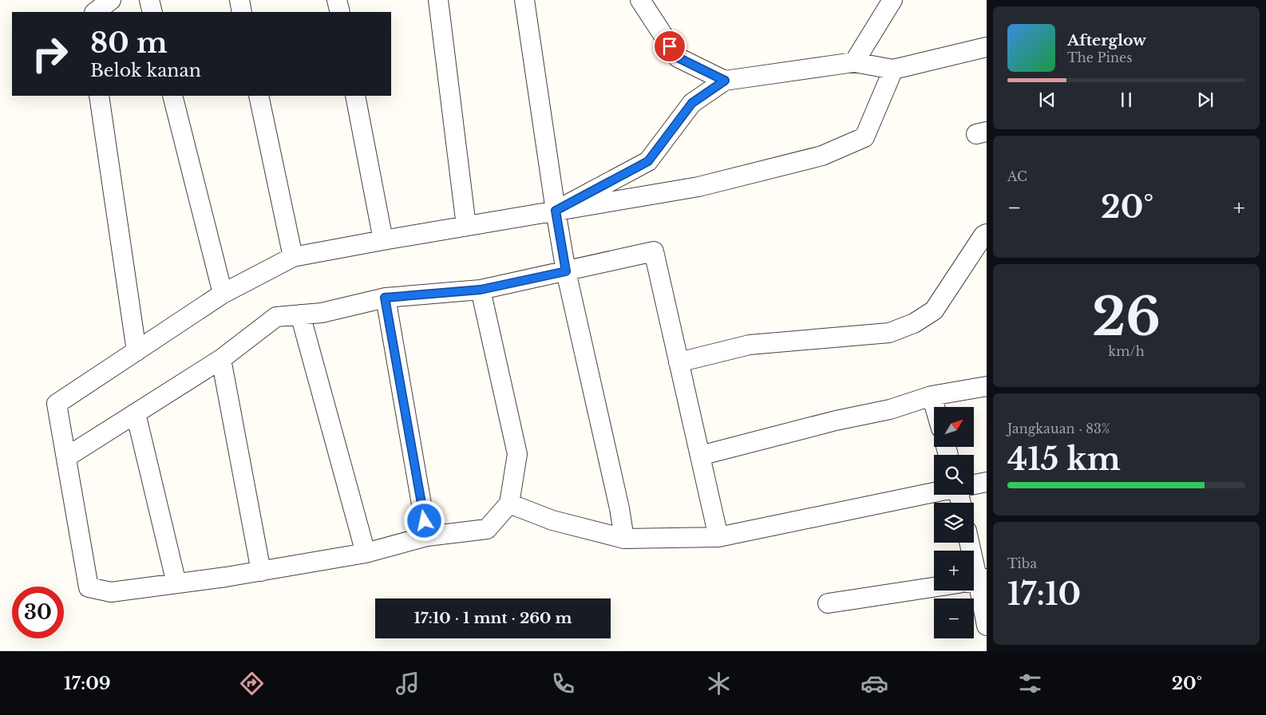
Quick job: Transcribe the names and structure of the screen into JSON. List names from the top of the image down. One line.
{"north":"top right","page":{"turn":["80 m","Belok kanan"],"song":["Afterglow","The Pines"],"tile":["AC",["26","km/h"],["Jangkauan · 83%","415 km"],["Tiba","17:10"]],"heat":["−","20°","+"],"map_buttons":["+","−"],"limit":"30","trip":"17:10 · 1 mnt · 260 m","tabs":["17:09","20°"]}}
